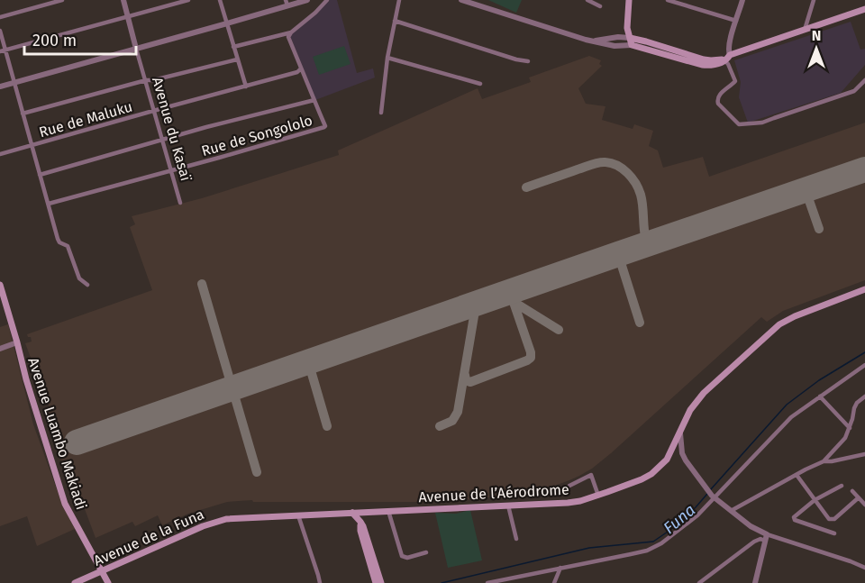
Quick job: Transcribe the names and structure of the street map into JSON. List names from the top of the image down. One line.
{"streets":{"main road":["Avenue Luambo Makiadi","Avenue de l’Aérodrome","Avenue de la Funa"],"street":["Rue de Maluku","Avenue du Kasaï","Rue de Songololo"]},"crossings":[["Rue de Maluku","Avenue du Kasaï"],["Rue de Maluku","Rue de Songololo"],["Avenue du Kasaï","Rue de Songololo"],["Avenue Luambo Makiadi","Avenue de la Funa"],["Avenue de l’Aérodrome","Avenue de la Funa"]],"water":["Funa"],"scale_bar":"200 m","north":"top"}
